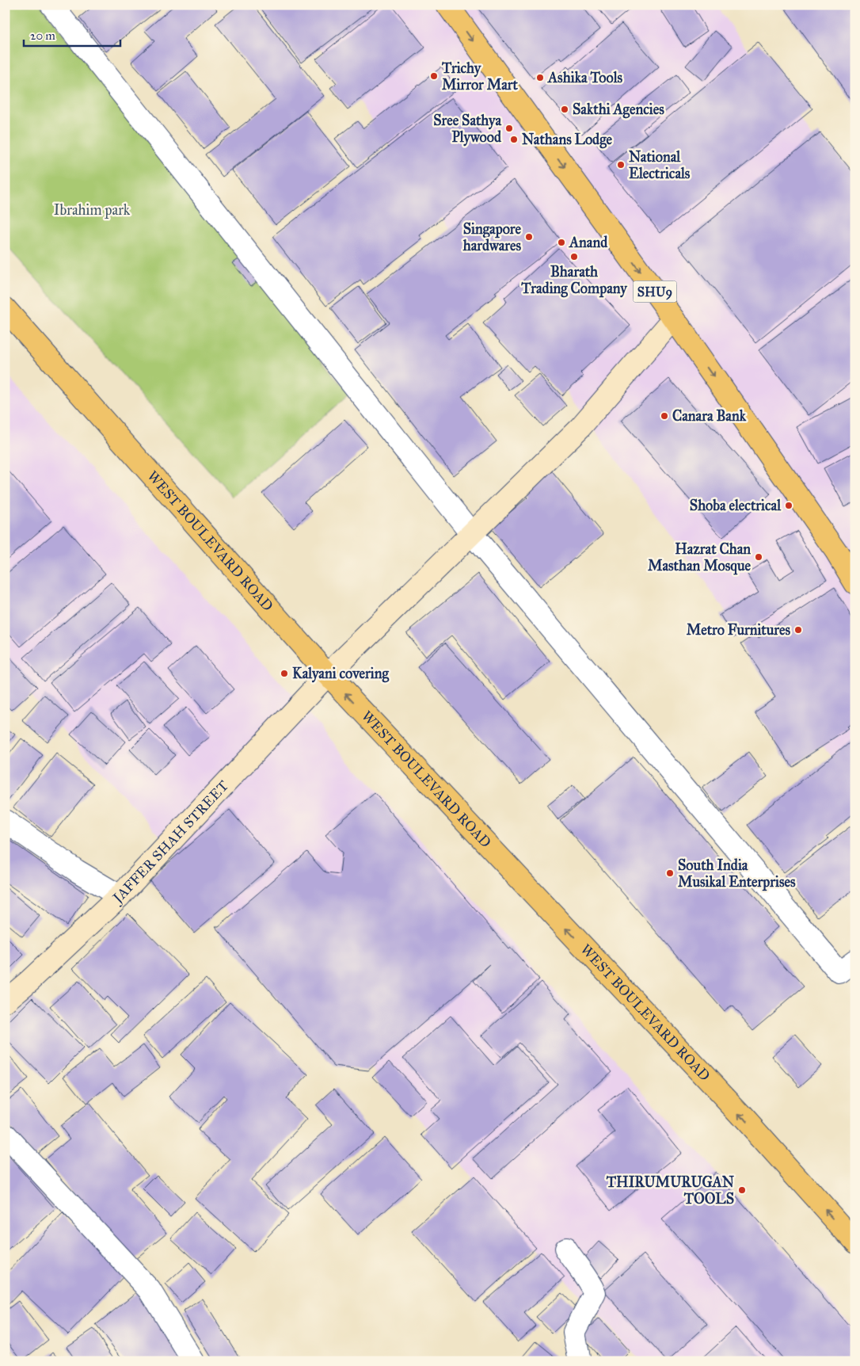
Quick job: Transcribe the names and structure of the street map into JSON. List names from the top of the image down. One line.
{"streets":{"main road":["SHU9","WEST BOULEVARD ROAD"],"street":["JAFFER SHAH STREET"]},"crossings":[["SHU9","JAFFER SHAH STREET"],["WEST BOULEVARD ROAD","JAFFER SHAH STREET"]],"one_way":["WEST BOULEVARD ROAD"],"parks":["Ibrahim park"],"places":["Trichy Mirror Mart","Ashika Tools","Sakthi Agencies","Sree Sathya Plywood","Nathans Lodge","National Electricals","Singapore hardwares","Anand","Bharath Trading Company","Canara Bank","Shoba electrical","Hazrat Chan Masthan Mosque","Metro Furnitures","Kalyani covering","South India Musikal Enterprises","THIRUMURUGAN TOOLS"],"scale_bar":"20 m"}
